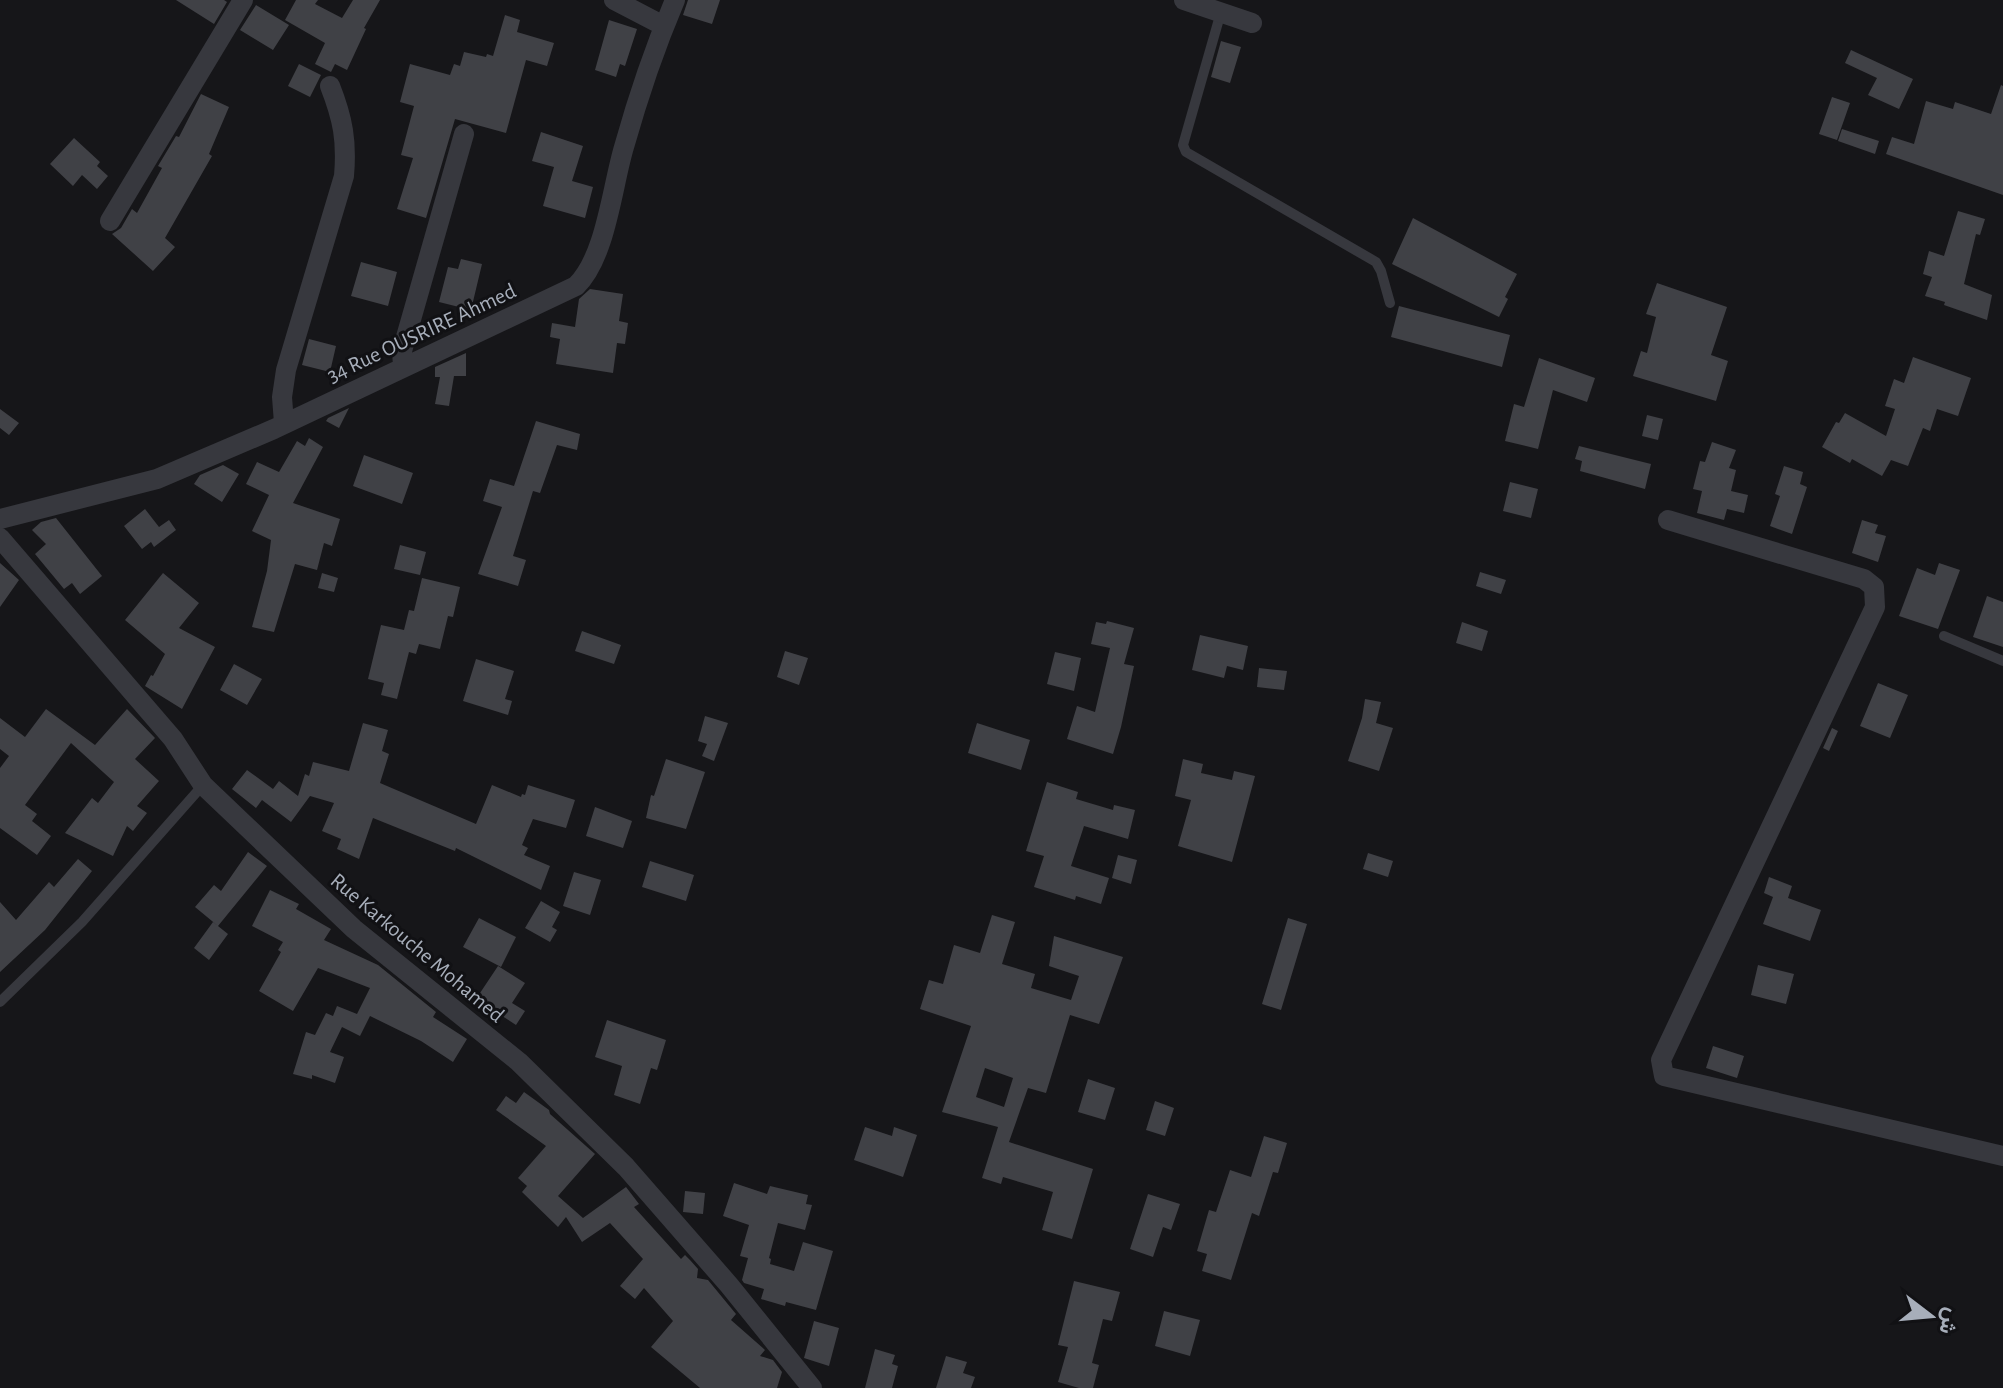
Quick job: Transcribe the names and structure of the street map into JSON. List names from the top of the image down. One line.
{"streets":{"street":["34 Rue OUSRIRE Ahmed","Rue Karkouche Mohamed"]},"north":"right"}
